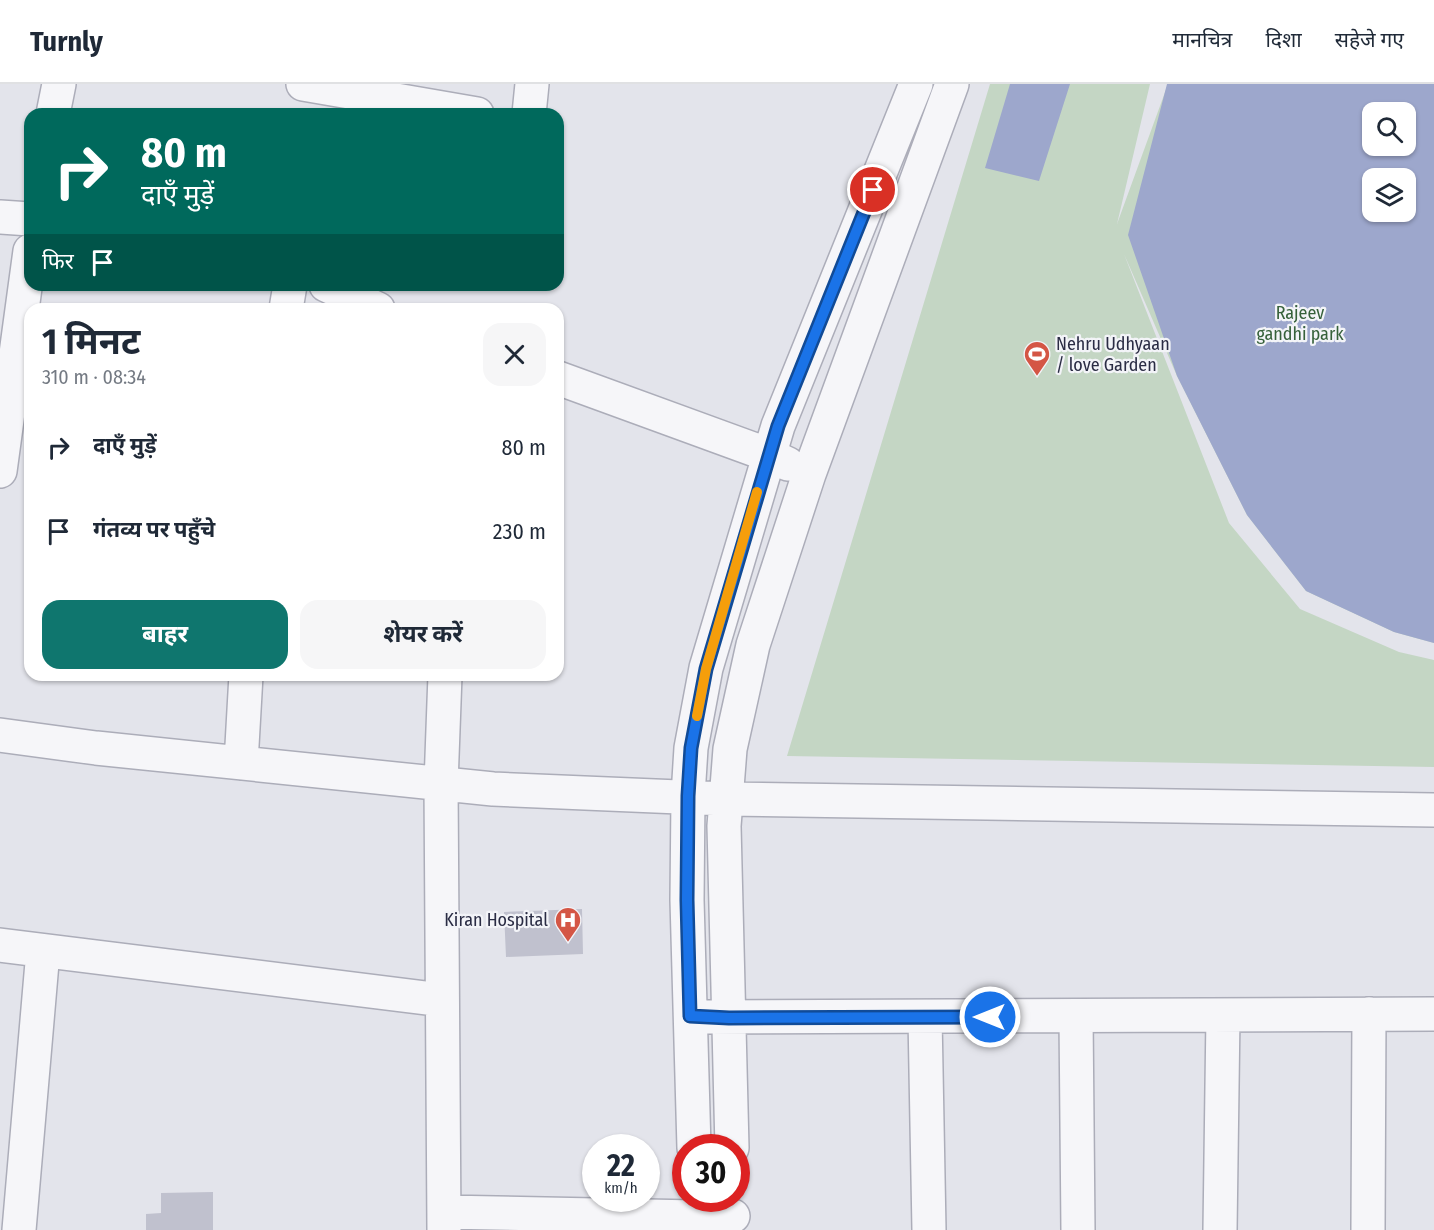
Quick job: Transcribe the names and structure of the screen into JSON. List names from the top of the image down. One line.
{"parks":["Rajeev gandhi park"],"places":{"sports":["Nehru Udhyaan / love Garden"],"hospital":["Kiran Hospital"]},"page":{"header":"Turnly","nav":["मानचित्र","दिशा","सहेजे गए"],"turn":["80 m","दाएँ मुड़ें"],"then":"फिर","heading":["1 मिनट","310 m · 08:34"],"list":[{"name":"दाएँ मुड़ें","value":"80 m"},{"name":"गंतव्य पर पहुँचे","value":"230 m"}],"buttons":["बाहर","शेयर करें"],"speed":"22 km/h","limit":"30"}}
